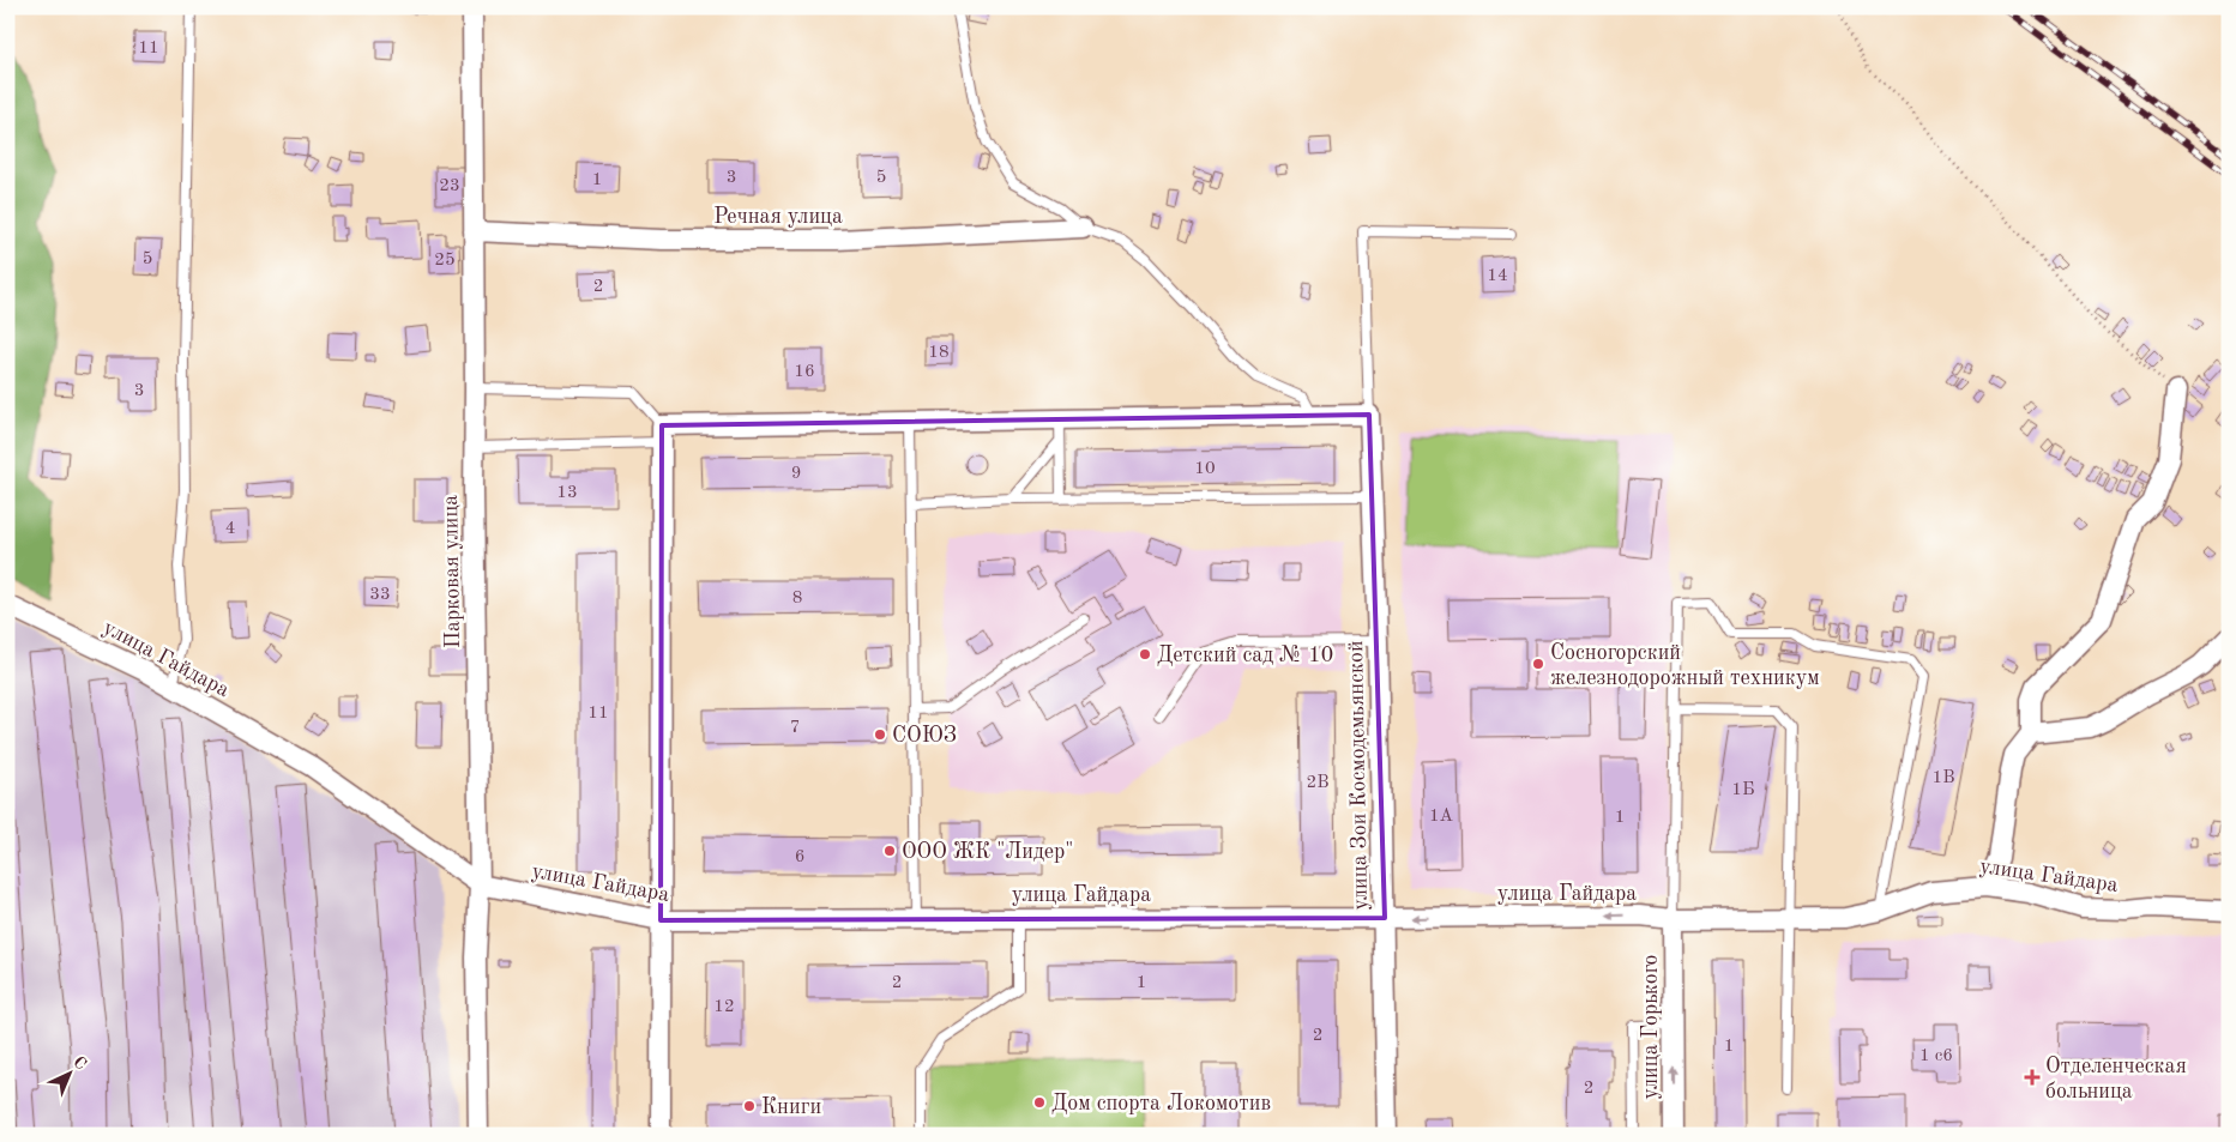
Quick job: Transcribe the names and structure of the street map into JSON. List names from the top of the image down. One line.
{"streets":{"street":["Речная улица","Парковая улица","улица Гайдара","улица Зои Космодемьянской","улица Горького"]},"crossings":[["Речная улица","Парковая улица"],["Парковая улица","улица Гайдара"],["улица Гайдара","улица Зои Космодемьянской"],["улица Гайдара","улица Горького"]],"one_way":["улица Горького"],"places":{"other":["Детский сад № 10","Сосногорский железнодорожный техникум","СОЮЗ","ООО ЖК \"Лидер\"","Дом спорта Локомотив","Книги"],"health":["Отделенческая больница"]},"house_numbers":["11","3","5","1","23","5","25","14","2","18","16","3","10","9","13","4","33","8","11","7","1В","2В","1Б","1А","1","6","2","1","12","2","1","1 с6","2"],"north":"top right"}
